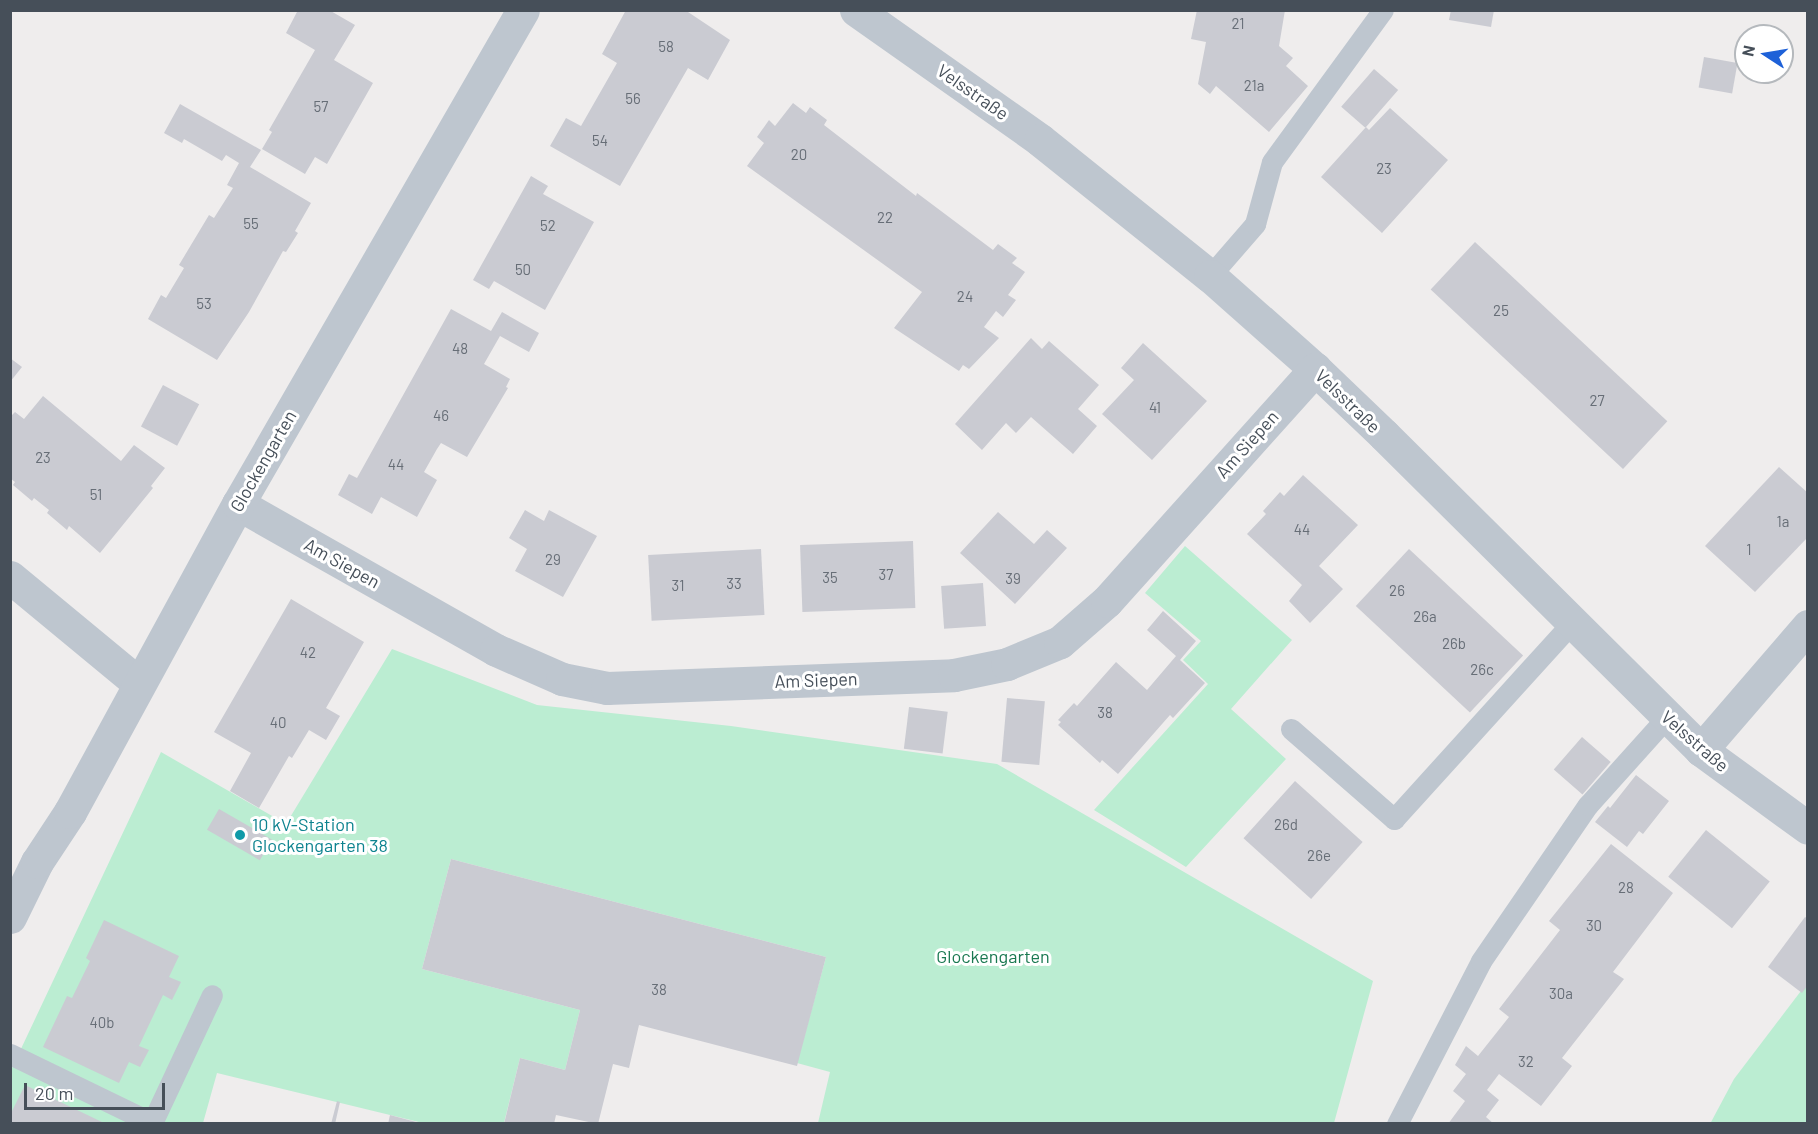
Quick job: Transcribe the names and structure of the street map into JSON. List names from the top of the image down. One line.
{"streets":{"street":["Velsstraße","Am Siepen","Glockengarten"]},"crossings":[["Velsstraße","Am Siepen"],["Am Siepen","Glockengarten"]],"parks":["Glockengarten"],"places":["10 kV-Station Glockengarten 38"],"house_numbers":["21","58","21a","56","57","54","20","23","22","55","52","50","24","53","25","48","27","41","46","23","44","51","1a","44","1","29","37","35","39","33","31","26","26a","26b","42","26c","38","40","26d","26e","28","30","38","30a","40b","32"],"scale_bar":"20 m","north":"left"}
